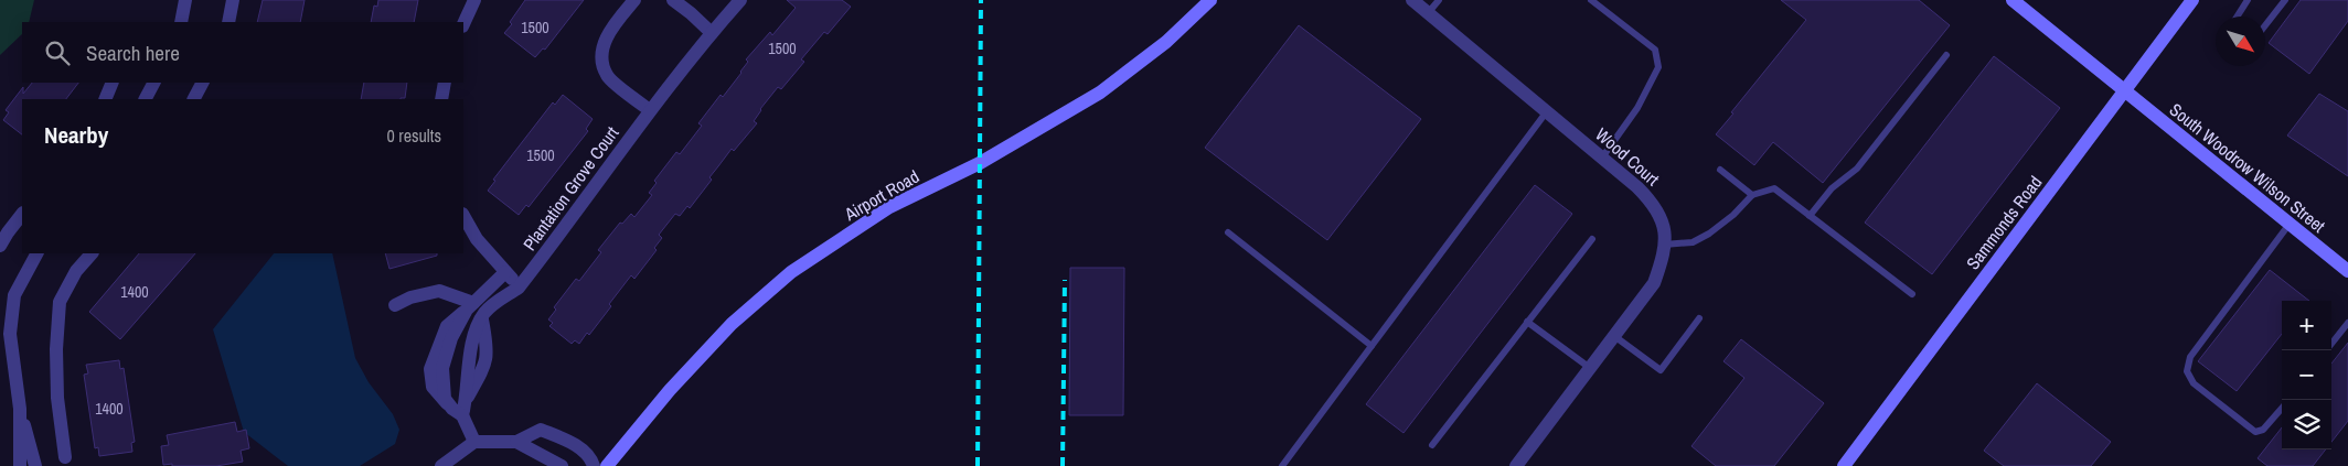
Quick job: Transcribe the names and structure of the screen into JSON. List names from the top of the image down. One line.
{"streets":{"street":["Wood Court","South Woodrow Wilson Street","Plantation Grove Court","Airport Road","Sammonds Road"]},"crossings":[["South Woodrow Wilson Street","Sammonds Road"]],"house_numbers":["1500","1500","1500","1400","1400"],"north":"bottom right","page":{"search":"Search here","heading":["Nearby","0 results"],"map_buttons":["+","−"]}}
